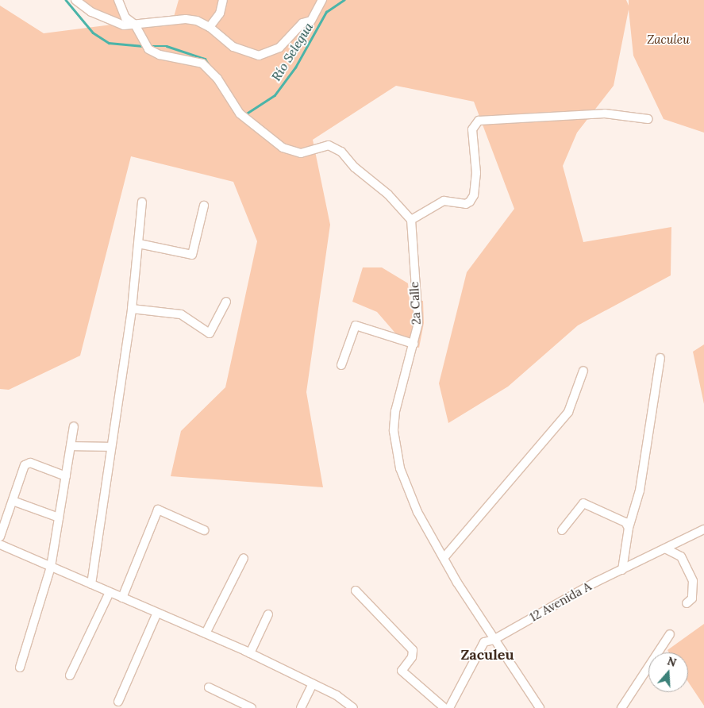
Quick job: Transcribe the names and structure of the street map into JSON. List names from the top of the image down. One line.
{"streets":{"street":["2a Calle","12 Avenida A"]},"crossings":[["2a Calle","12 Avenida A"]],"districts":["Zaculeu"],"water":["Río Selegua"],"parks":["Zaculeu"],"north":"top"}
